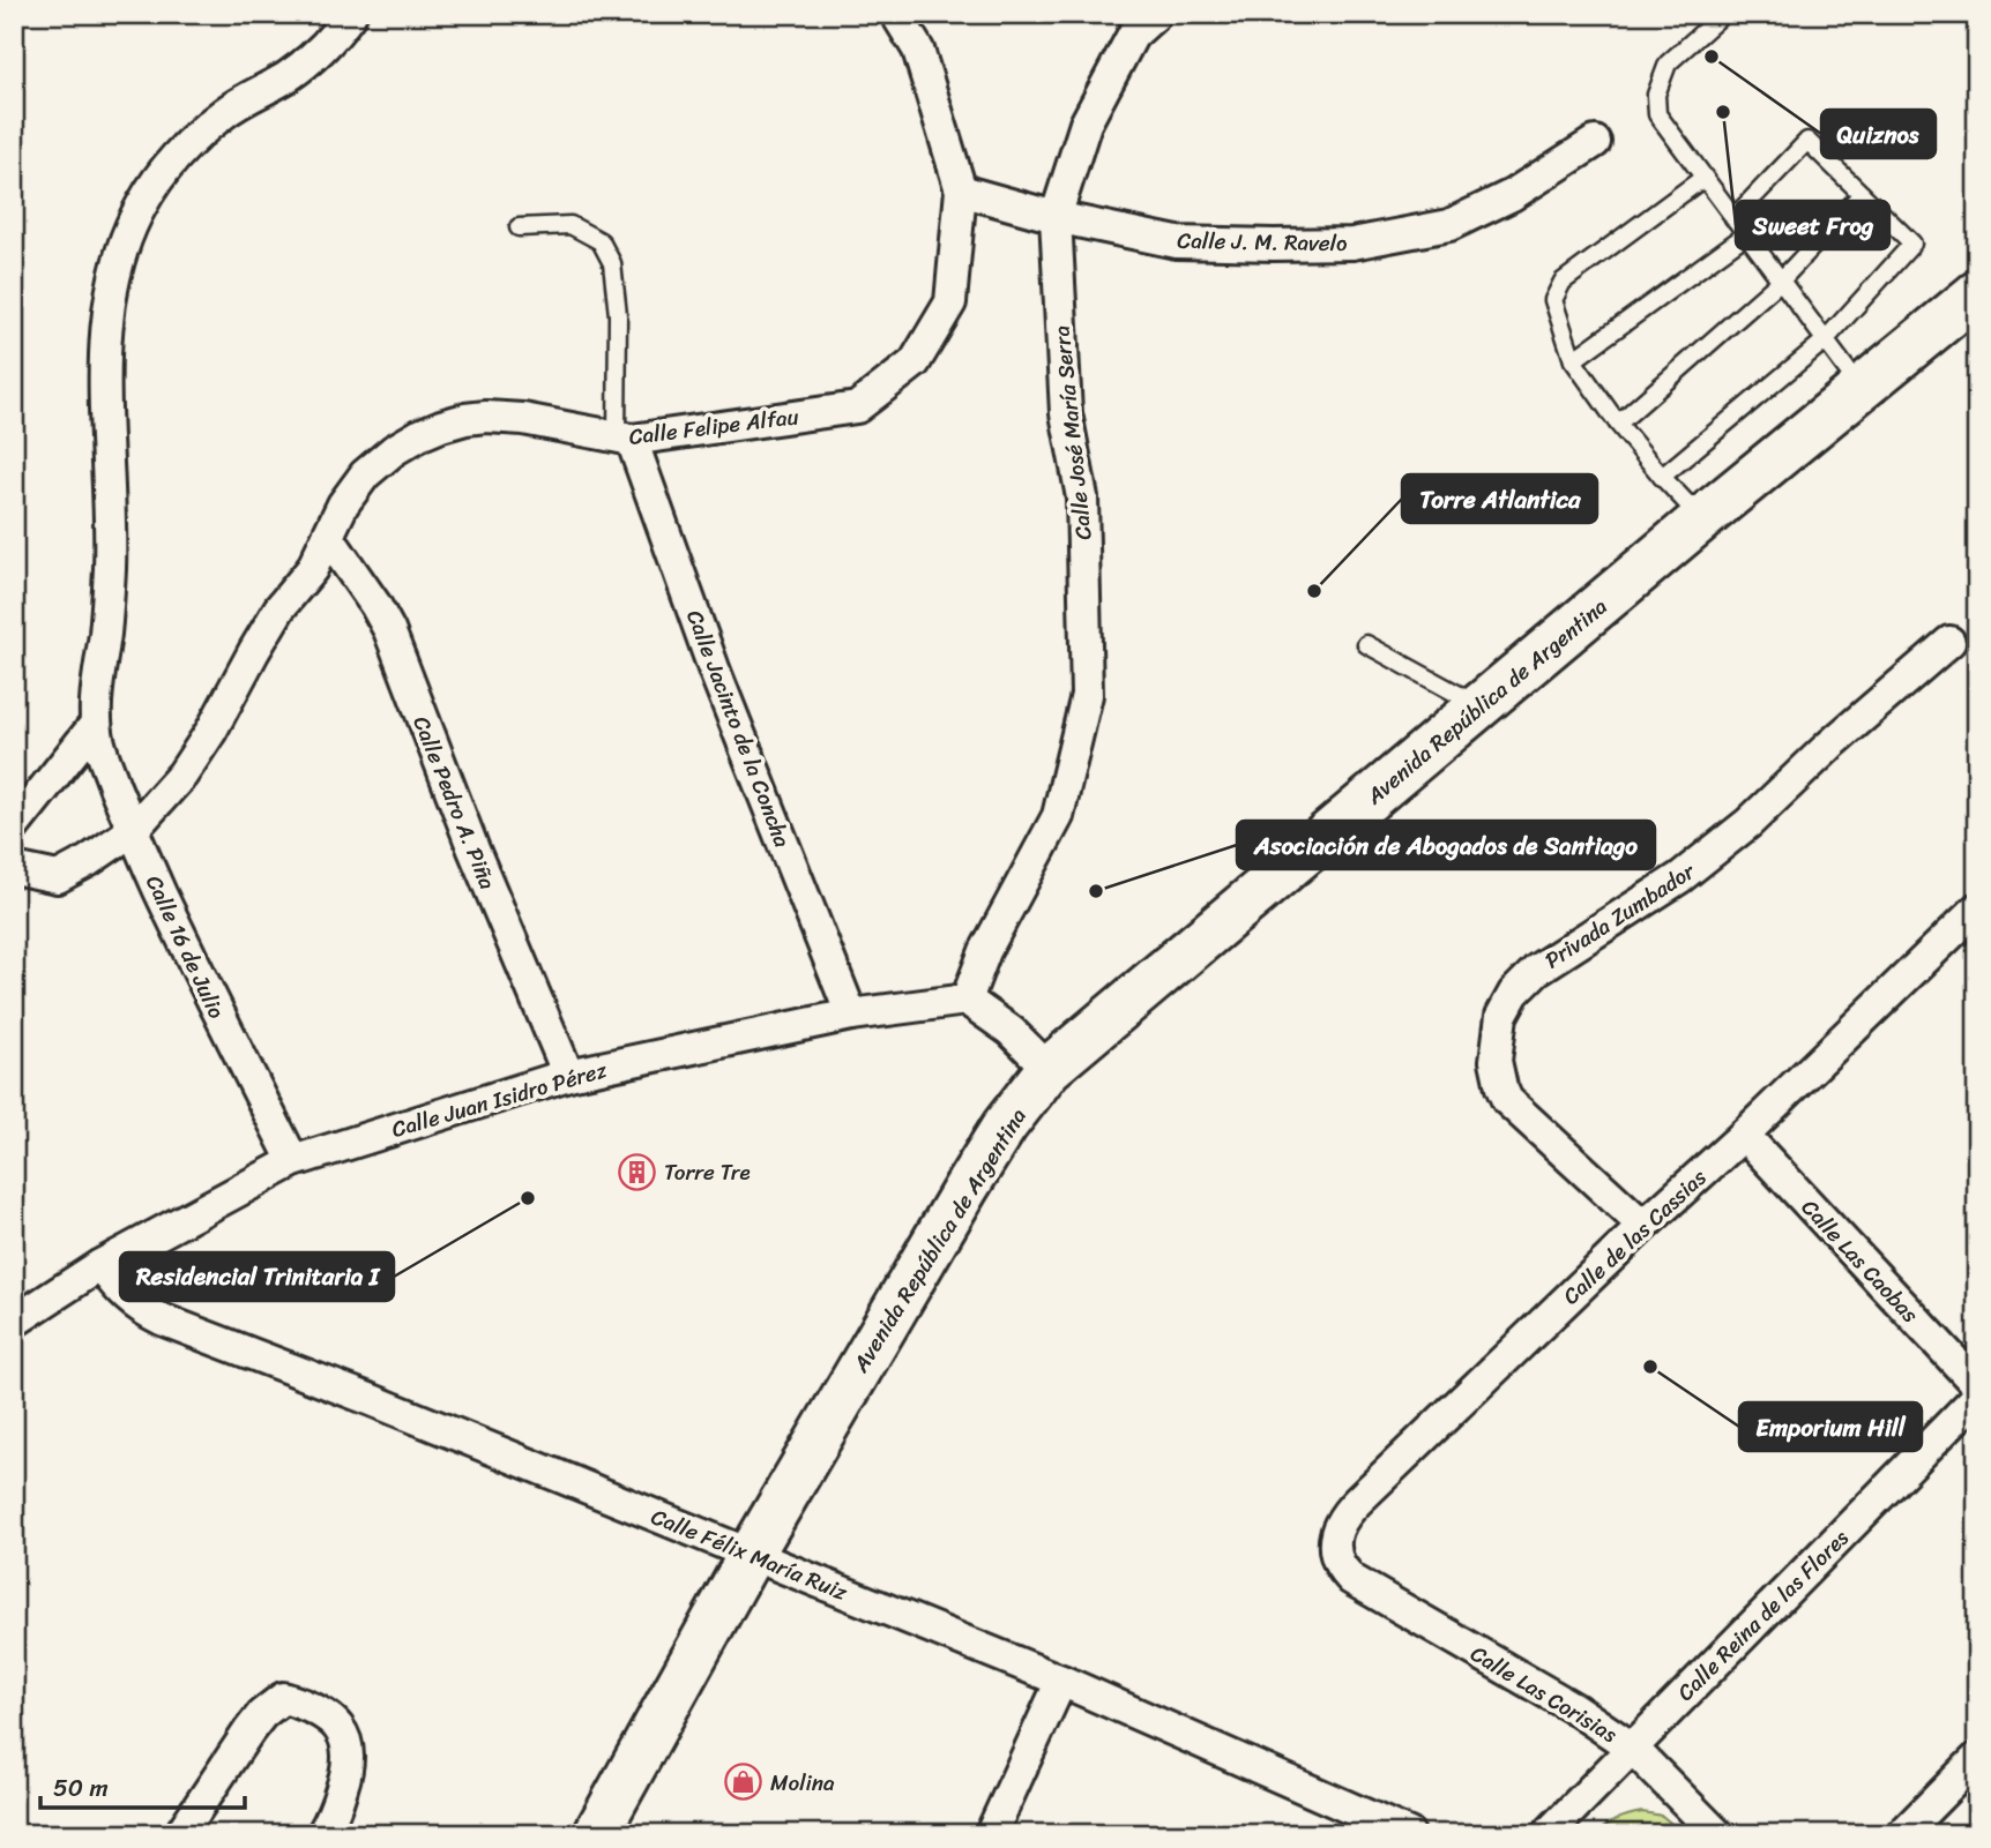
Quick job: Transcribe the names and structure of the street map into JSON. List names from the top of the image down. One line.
{"streets":{"main road":["Avenida República de Argentina"],"street":["Calle J. M. Ravelo","Calle Felipe Alfau","Calle José María Serra","Calle Jacinto de la Concha","Calle Pedro A. Piña","Privada Zumbador","Calle 16 de Julio","Calle Juan Isidro Pérez","Calle de las Cassias","Calle Las Caobas","Calle Félix María Ruiz","Calle Reina de las Flores","Calle Las Corisias"]},"crossings":[["Calle J. M. Ravelo","Calle Felipe Alfau"],["Calle J. M. Ravelo","Calle José María Serra"],["Calle Felipe Alfau","Calle Jacinto de la Concha"],["Calle Felipe Alfau","Calle Pedro A. Piña"],["Calle Felipe Alfau","Calle 16 de Julio"],["Calle José María Serra","Calle Juan Isidro Pérez"],["Avenida República de Argentina","Calle Félix María Ruiz"],["Calle Jacinto de la Concha","Calle Juan Isidro Pérez"],["Calle Pedro A. Piña","Calle Juan Isidro Pérez"],["Privada Zumbador","Calle de las Cassias"],["Calle 16 de Julio","Calle Juan Isidro Pérez"],["Calle Juan Isidro Pérez","Calle Félix María Ruiz"],["Calle de las Cassias","Calle Las Caobas"],["Calle de las Cassias","Calle Las Corisias"],["Calle Reina de las Flores","Calle Las Corisias"]],"places":{"other":["Quiznos","Sweet Frog","Torre Atlantica","Asociación de Abogados de Santiago","Residencial Trinitaria I","Emporium Hill"],"building":["Torre Tre"],"shop":["Molina"]},"scale_bar":"50 m"}
